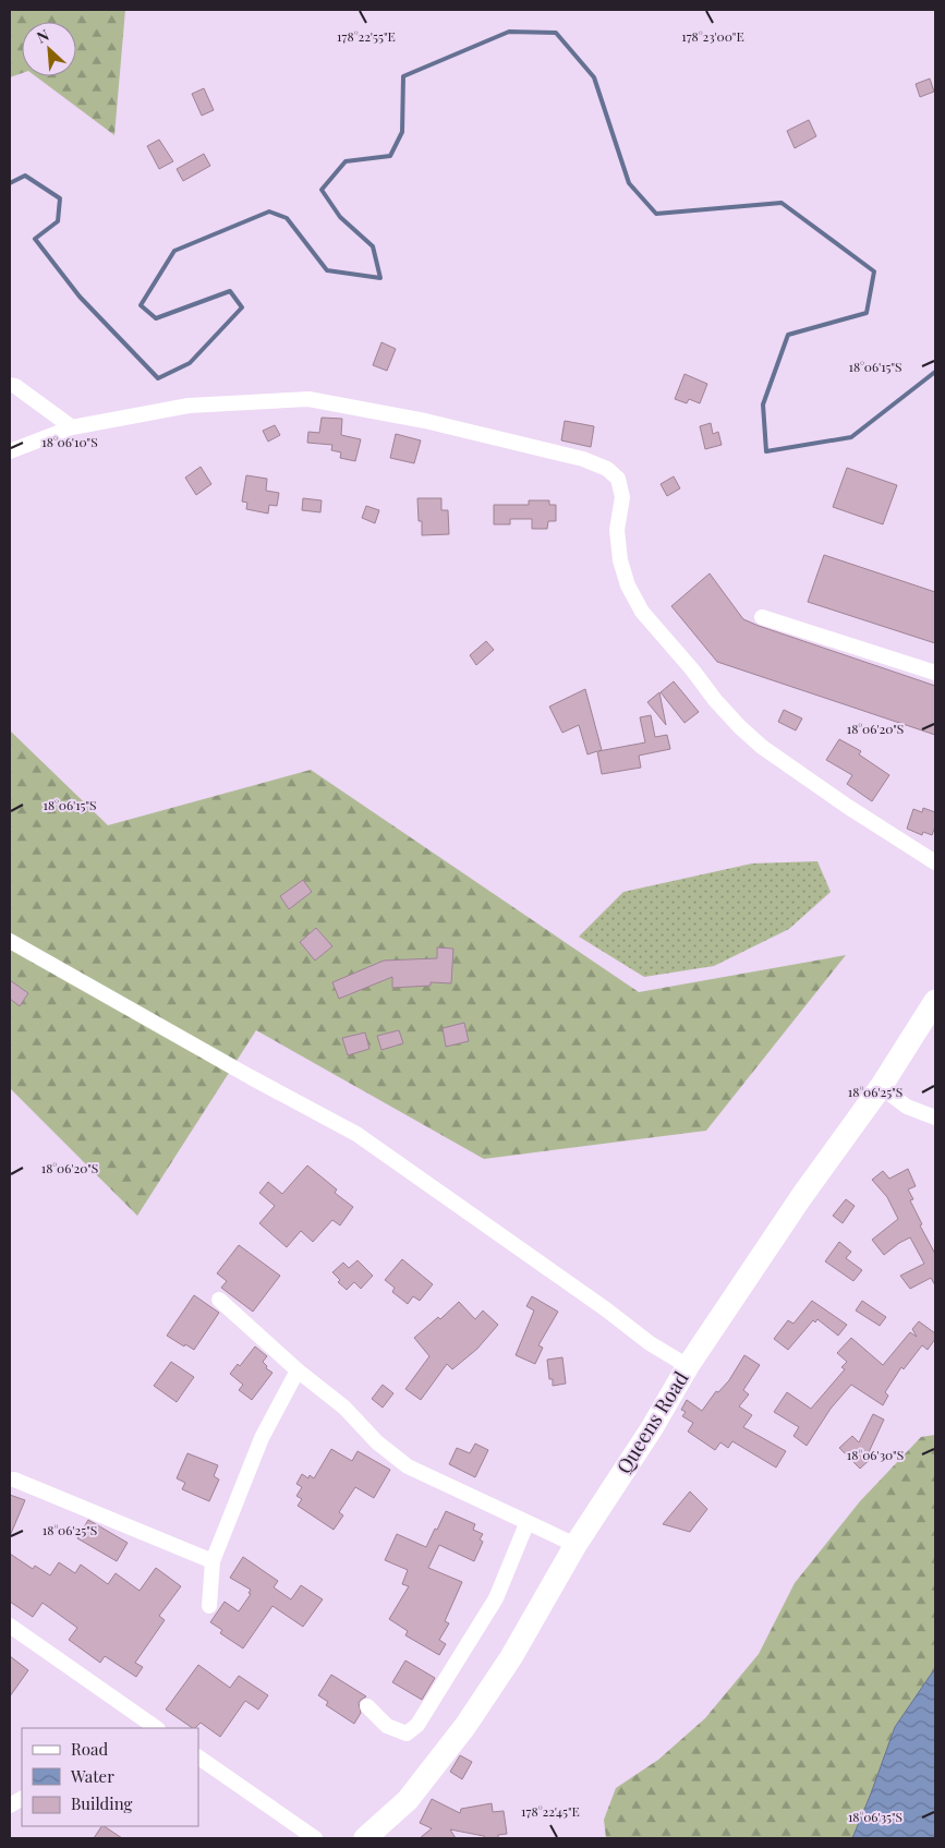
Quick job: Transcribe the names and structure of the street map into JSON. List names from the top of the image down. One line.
{"streets":{"highway":["Queens Road"]},"legend":["Road","Water","Building"],"north":"top left","coordinates":["178°22'55\"E","178°23'00\"E","18°06'15\"S","18°06'10\"S","18°06'20\"S","18°06'25\"S","18°06'30\"S","178°22'45\"E","18°06'35\"S"]}
